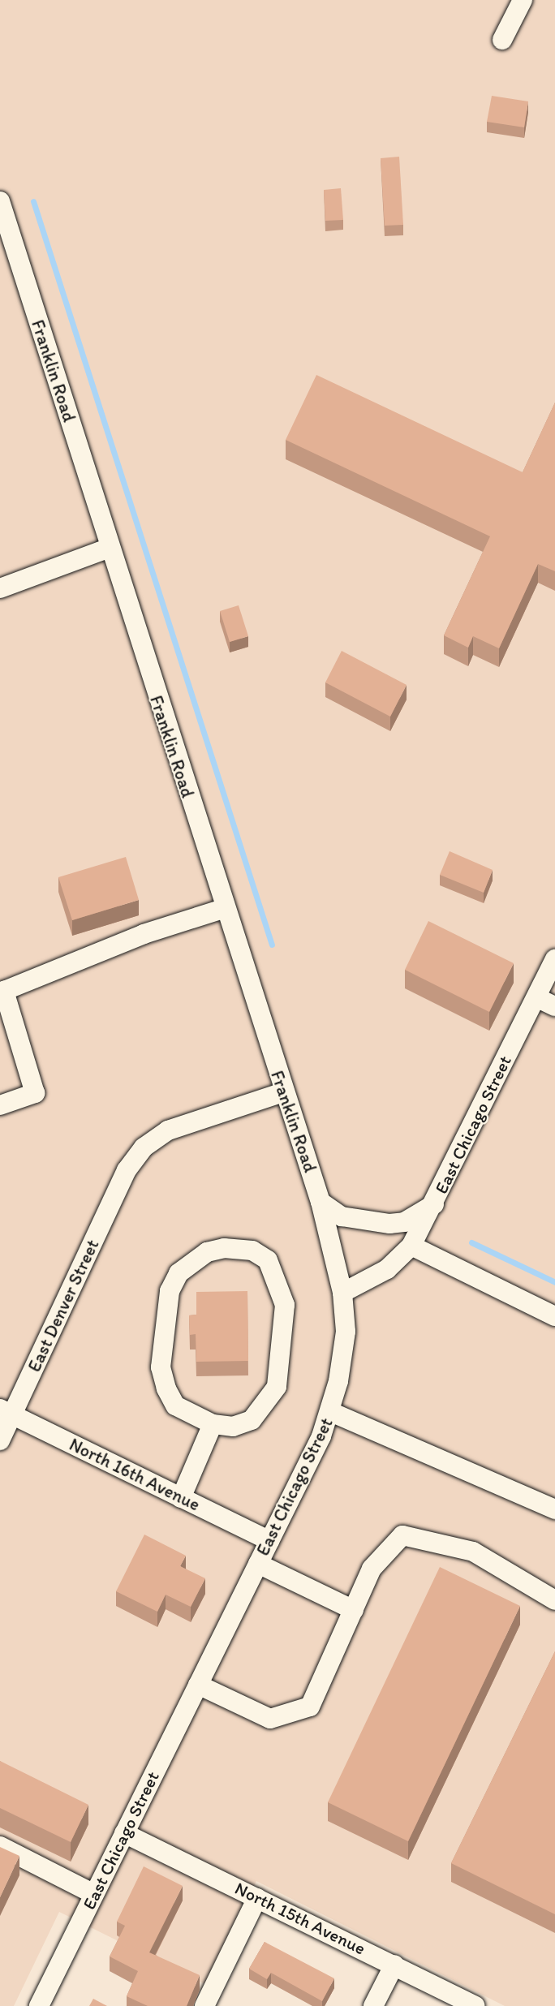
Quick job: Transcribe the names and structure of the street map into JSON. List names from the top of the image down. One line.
{"streets":{"street":["Franklin Road","East Chicago Street","East Denver Street","North 16th Avenue","North 15th Avenue"]},"crossings":[["Franklin Road","East Chicago Street"],["Franklin Road","East Denver Street"],["East Chicago Street","North 16th Avenue"],["East Chicago Street","North 15th Avenue"],["East Denver Street","North 16th Avenue"]]}
